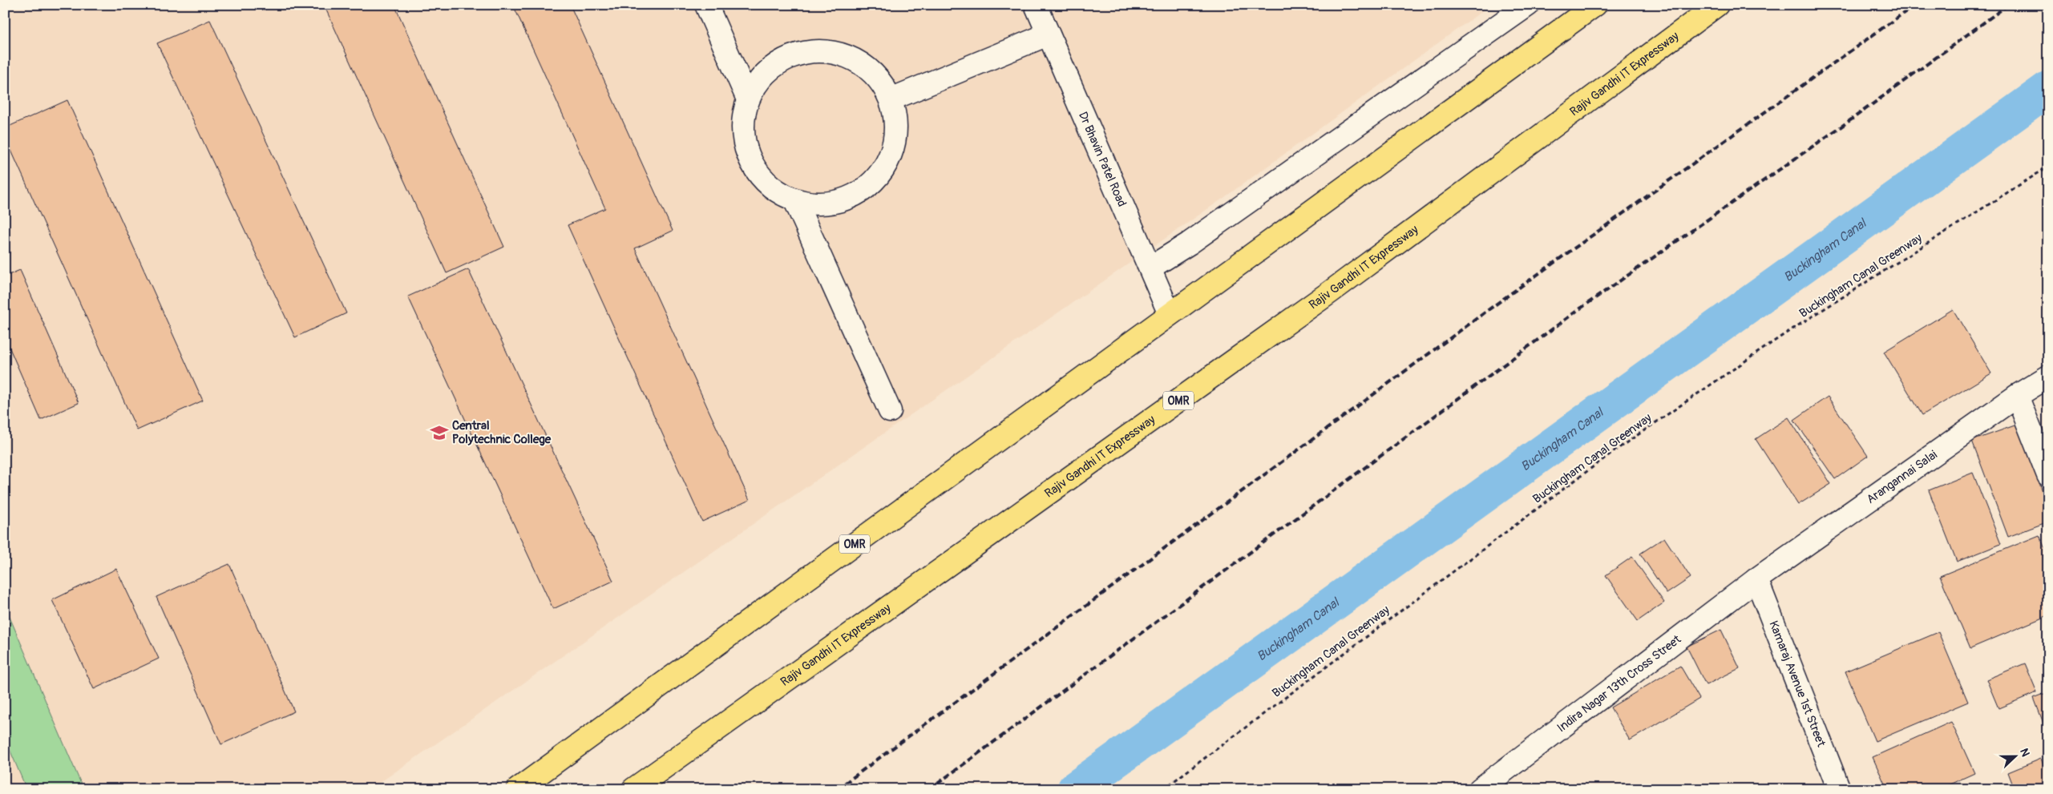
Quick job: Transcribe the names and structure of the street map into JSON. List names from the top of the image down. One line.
{"streets":{"main road":["Rajiv Gandhi IT Expressway","OMR"],"street":["Dr Bhavin Patel Road","Arangannai Salai","Indira Nagar 13th Cross Street","Kamaraj Avenue 1st Street"],"path":["Buckingham Canal Greenway"]},"crossings":[["Dr Bhavin Patel Road","OMR"],["Arangannai Salai","Indira Nagar 13th Cross Street"],["Arangannai Salai","Kamaraj Avenue 1st Street"],["Indira Nagar 13th Cross Street","Kamaraj Avenue 1st Street"]],"water":["Buckingham Canal"],"places":{"school or university":["Central Polytechnic College"]},"north":"right"}
